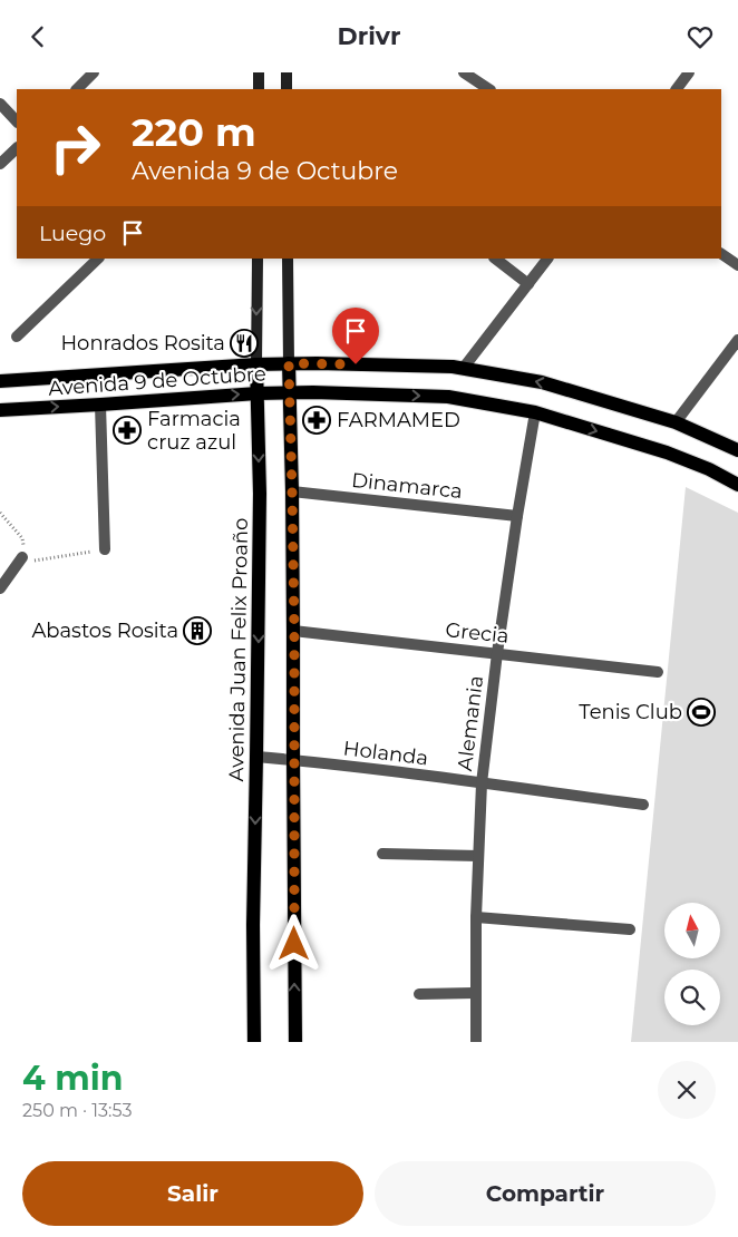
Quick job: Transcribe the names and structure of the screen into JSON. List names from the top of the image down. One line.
{"streets":{"main road":["Avenida 9 de Octubre","Avenida Juan Felix Proaño"],"street":["Dinamarca","Grecia","Alemania","Holanda"]},"crossings":[["Avenida 9 de Octubre","Avenida Juan Felix Proaño"],["Avenida 9 de Octubre","Alemania"],["Dinamarca","Alemania"],["Grecia","Alemania"],["Avenida Juan Felix Proaño","Holanda"],["Alemania","Holanda"]],"one_way":["Avenida Juan Felix Proaño"],"places":{"restaurant":["Honrados Rosita"],"pharmacy":["FARMAMED","Farmacia cruz azul"],"building":["Abastos Rosita"],"sports":["Tenis Club"]},"north":"top","page":{"header":"Drivr","turn":["220 m","Avenida 9 de Octubre"],"then":"Luego","heading":["4 min","250 m · 13:53"],"buttons":["Salir","Compartir"]}}
